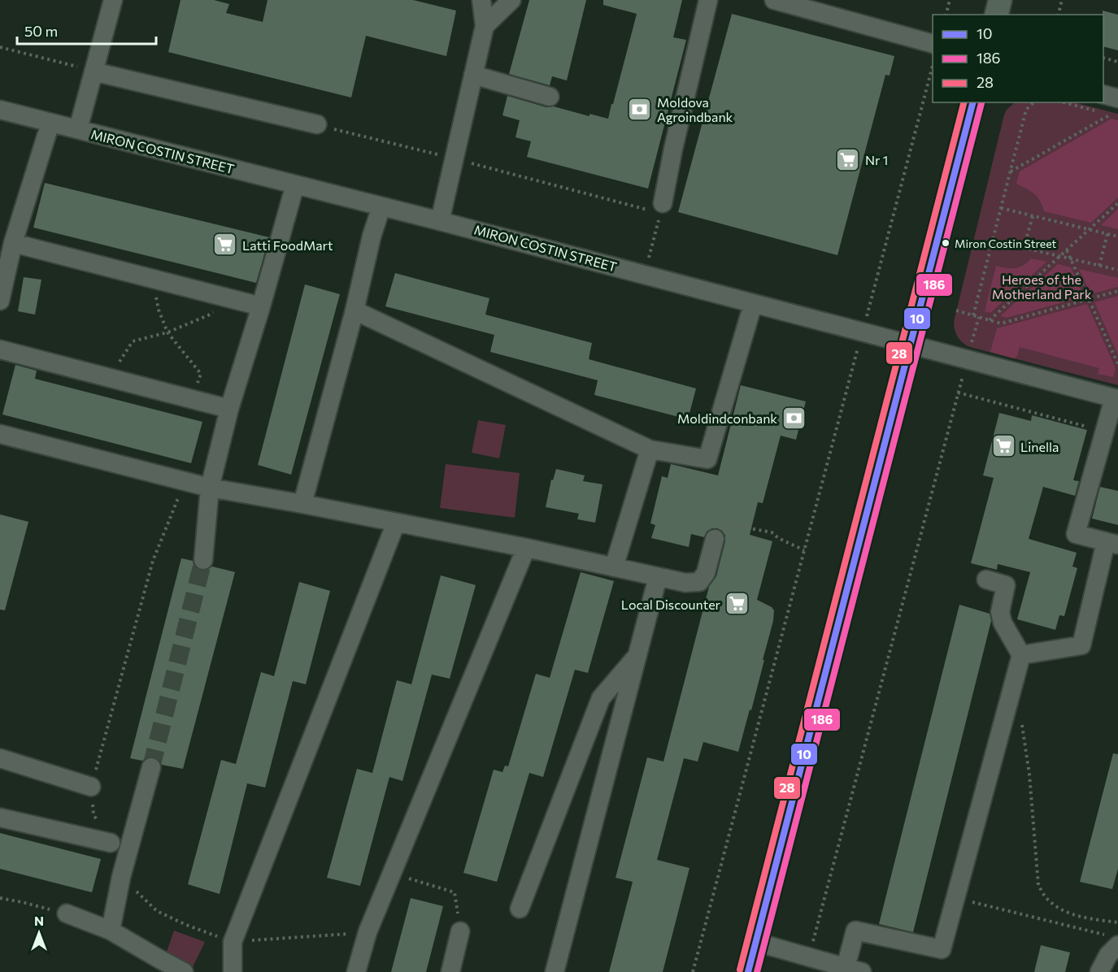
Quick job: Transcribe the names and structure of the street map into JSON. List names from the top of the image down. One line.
{"streets":{"street":["MIRON COSTIN STREET"]},"parks":["Heroes of the Motherland Park"],"places":{"bank":["Moldova Agroindbank","Moldindconbank"],"supermarket":["Nr 1","Latti FoodMart","Linella","Local Discounter"],"other":["Miron Costin Street"]},"lines":["transit line 10","transit line 28","transit line 186"],"legend":["10","186","28"],"scale_bar":"50 m","north":"top"}
